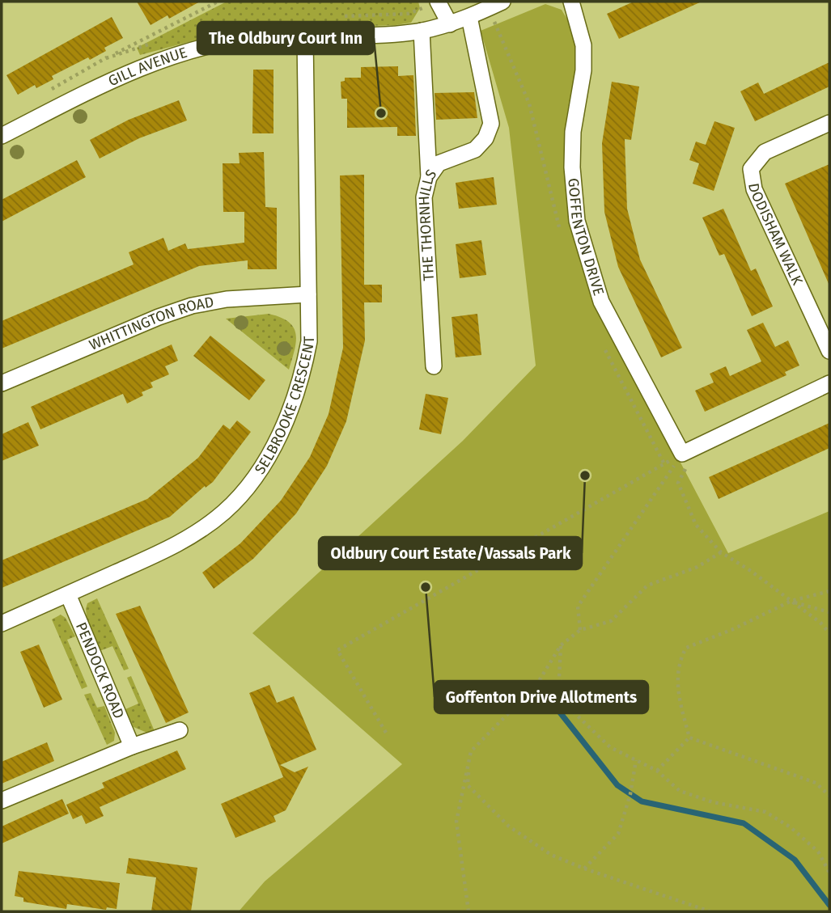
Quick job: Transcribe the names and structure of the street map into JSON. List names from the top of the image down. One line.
{"streets":{"street":["GILL AVENUE","THE THORNHILLS","DODISHAM WALK","GOFFENTON DRIVE","WHITTINGTON ROAD","SELBROOKE CRESCENT","PENDOCK ROAD"]},"crossings":[["GILL AVENUE","THE THORNHILLS"],["GILL AVENUE","SELBROOKE CRESCENT"],["WHITTINGTON ROAD","SELBROOKE CRESCENT"],["SELBROOKE CRESCENT","PENDOCK ROAD"]],"places":["The Oldbury Court Inn","Oldbury Court Estate/Vassals Park","Goffenton Drive Allotments"]}
